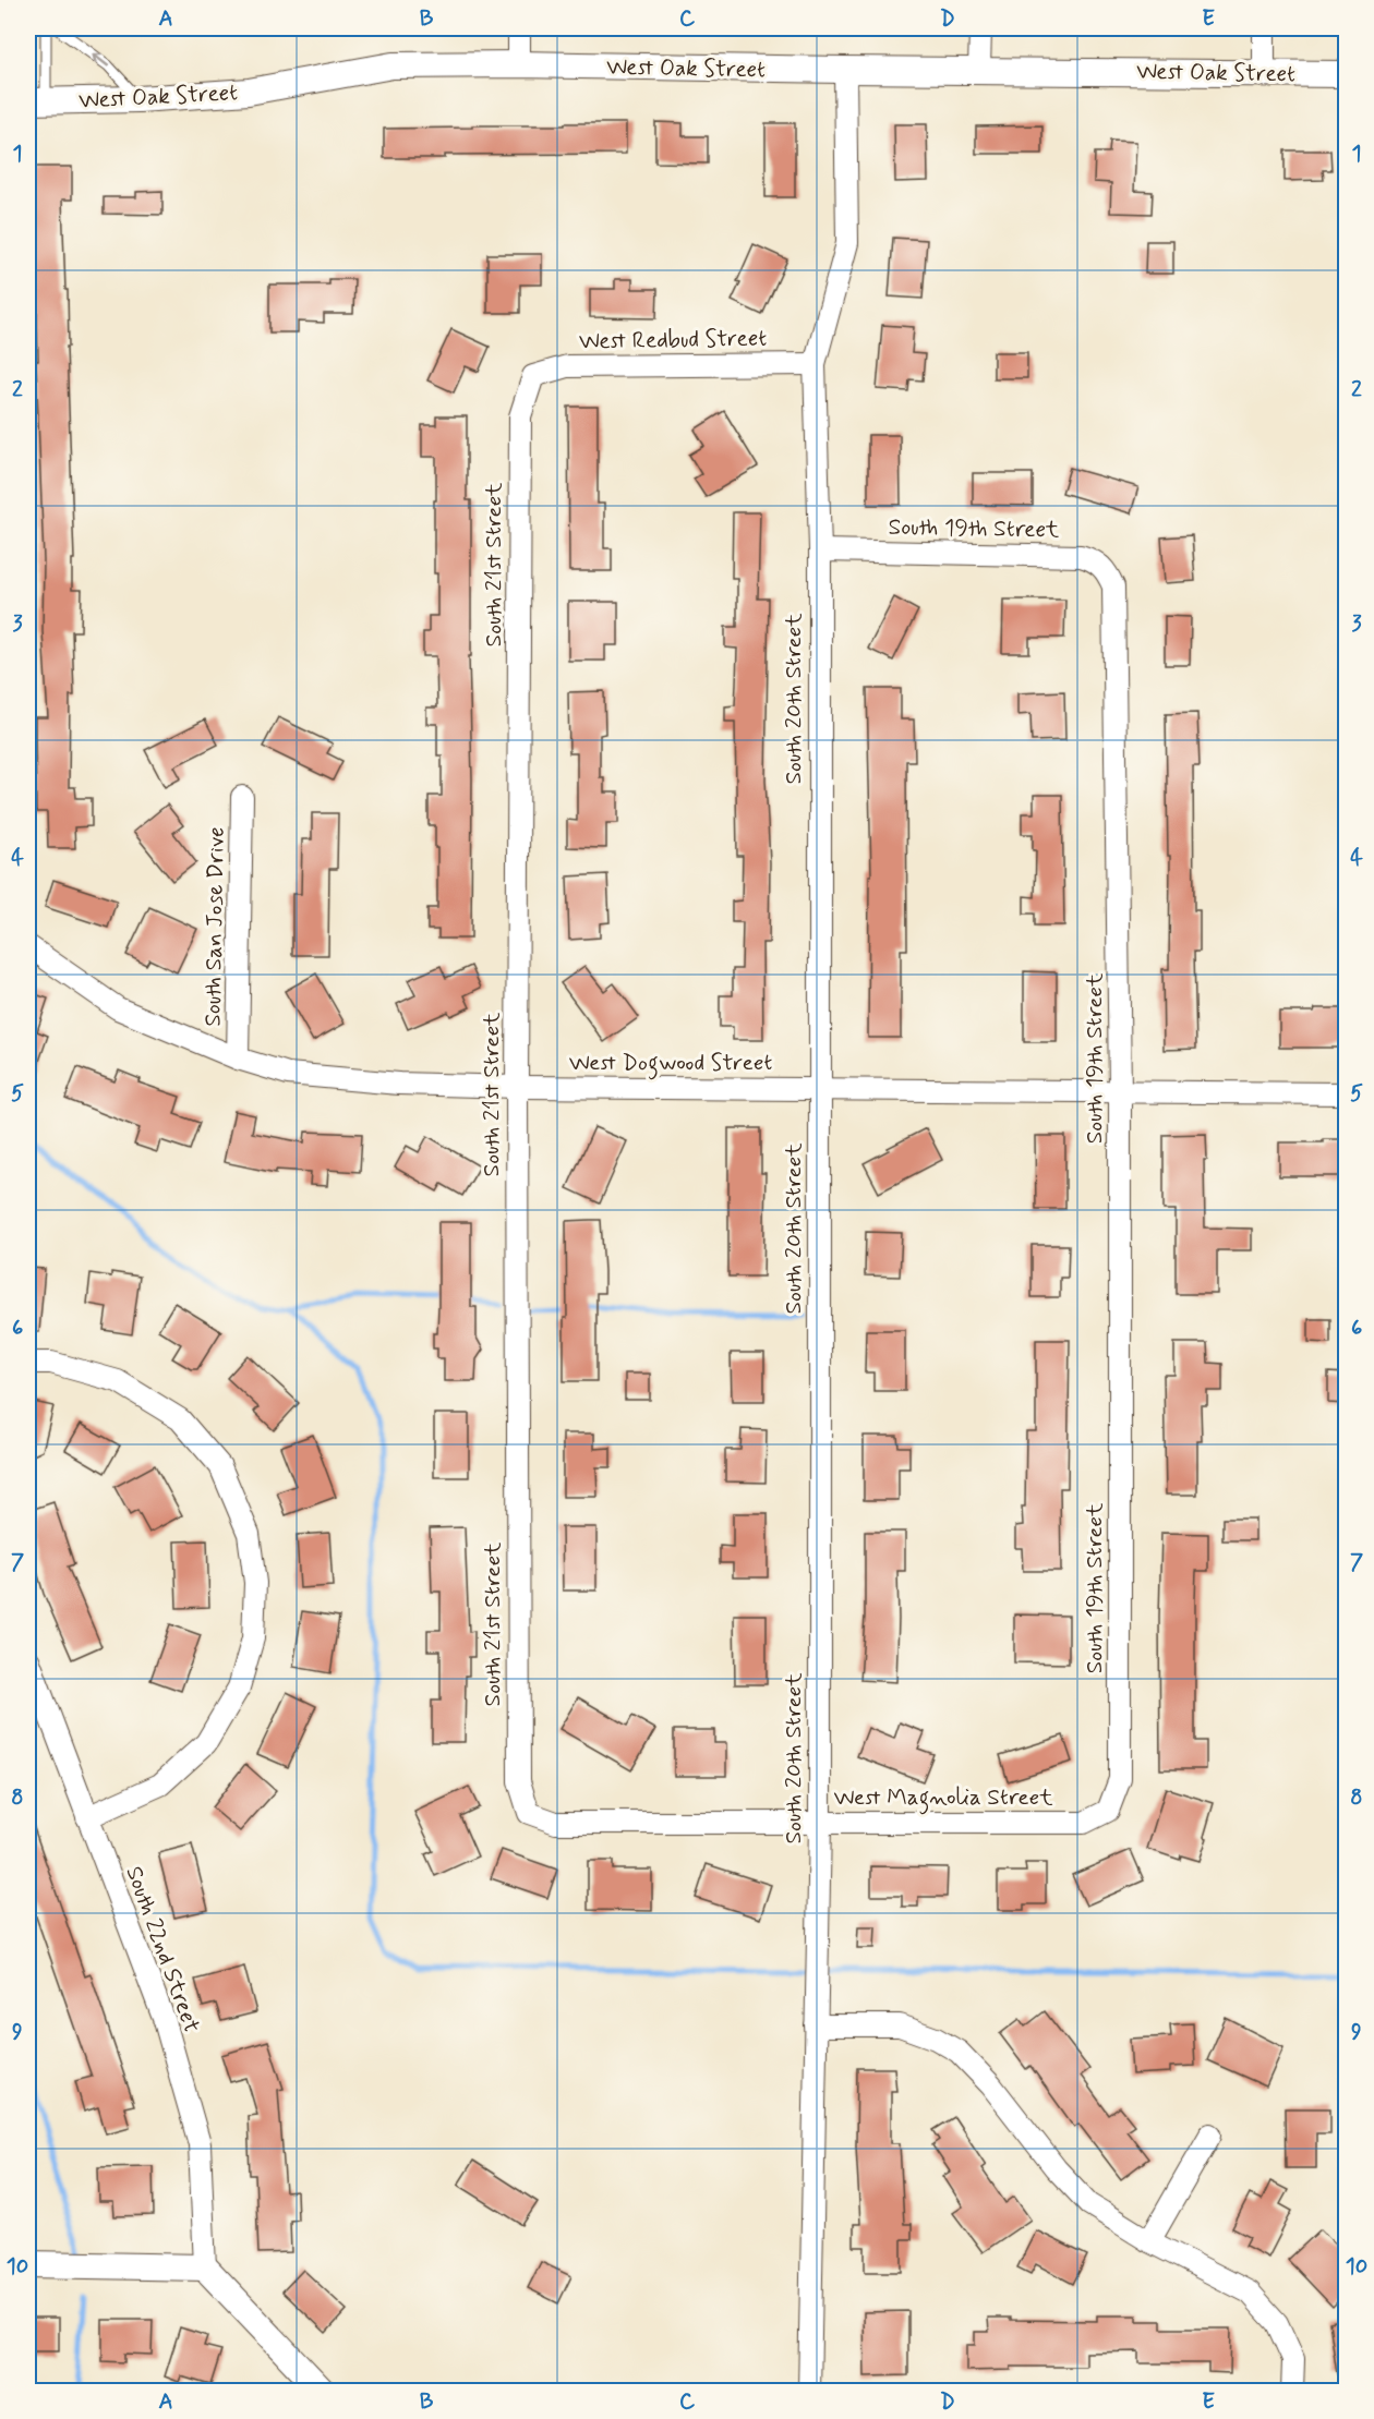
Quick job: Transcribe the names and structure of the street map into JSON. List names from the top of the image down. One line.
{"streets":{"street":["West Oak Street","West Redbud Street","South 19th Street","South 21st Street","South 20th Street","South San Jose Drive","West Dogwood Street","West Magnolia Street","South 22nd Street"]},"crossings":[["West Oak Street","South 20th Street"],["West Redbud Street","South 21st Street"],["West Redbud Street","South 20th Street"],["South 19th Street","South 20th Street"],["South 19th Street","West Dogwood Street"],["South 19th Street","West Magnolia Street"],["South 21st Street","West Dogwood Street"],["South 21st Street","West Magnolia Street"],["South 20th Street","West Dogwood Street"],["South 20th Street","West Magnolia Street"],["South San Jose Drive","West Dogwood Street"]],"grid":{"columns":["A","B","C","D","E"],"rows":["1","2","3","4","5","6","7","8","9","10"]}}
